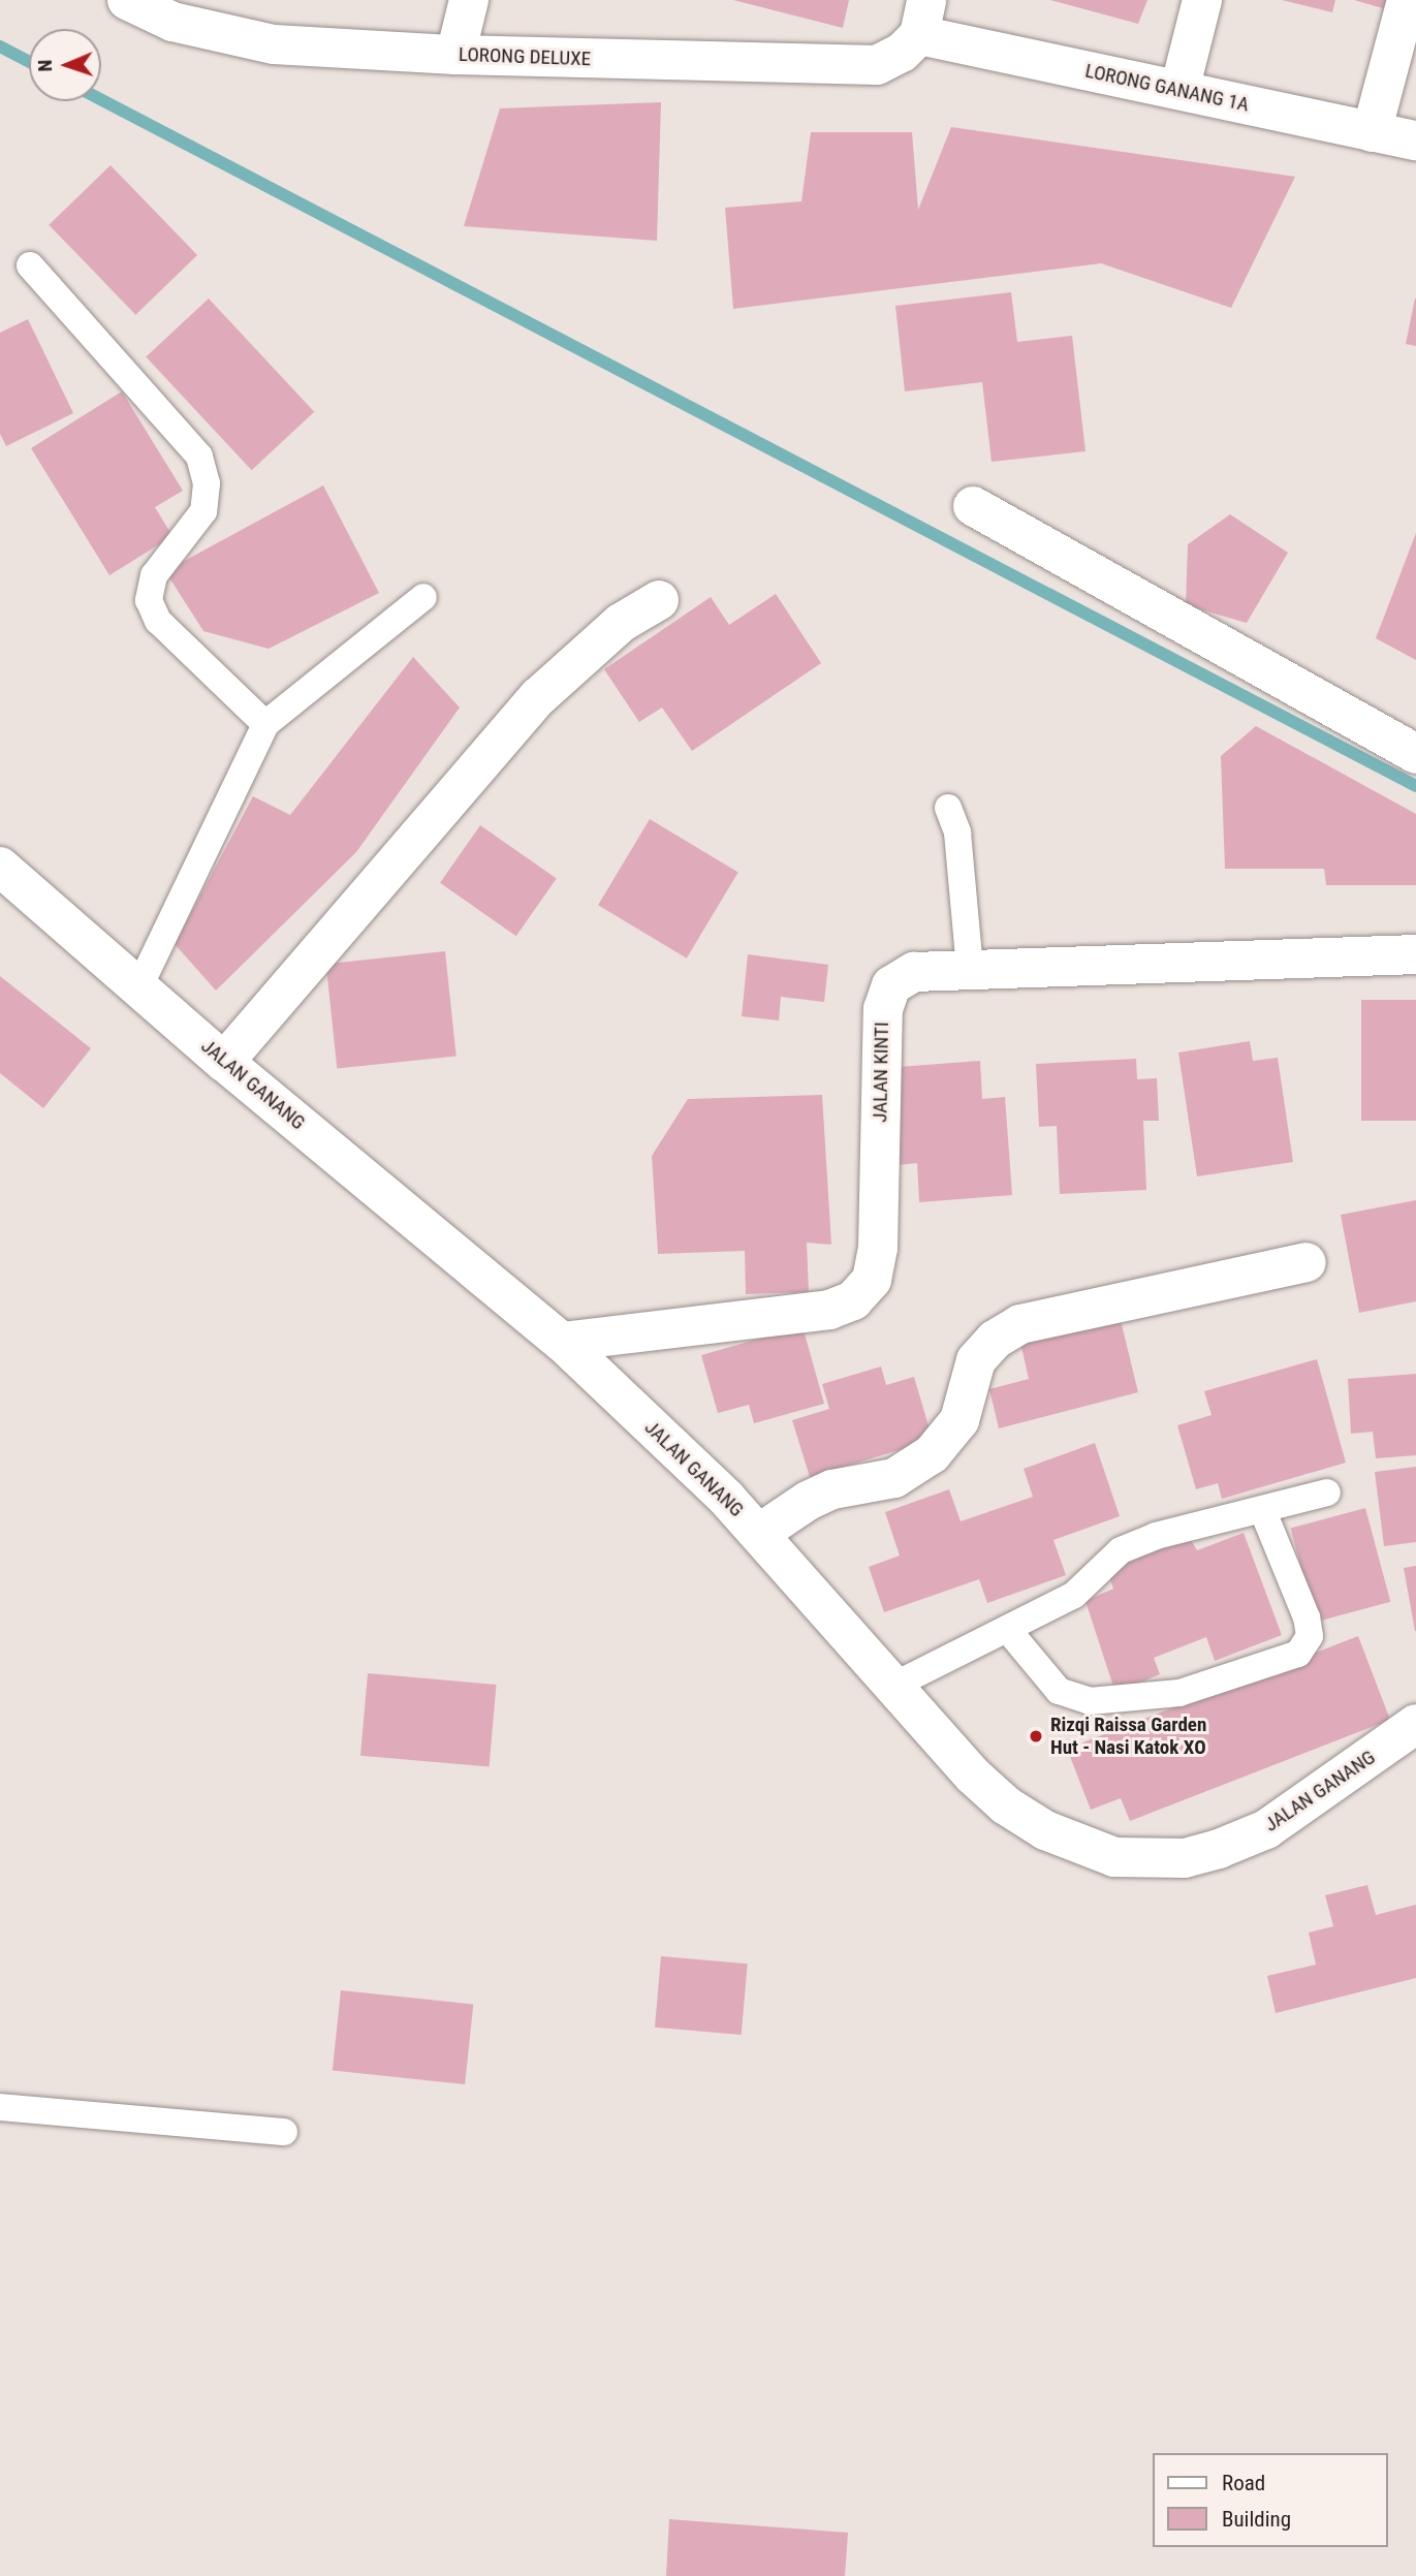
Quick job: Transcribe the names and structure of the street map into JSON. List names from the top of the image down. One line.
{"streets":{"street":["LORONG DELUXE","LORONG GANANG 1A","JALAN KINTI","JALAN GANANG"]},"crossings":[["LORONG DELUXE","LORONG GANANG 1A"],["JALAN KINTI","JALAN GANANG"]],"places":["Rizqi Raissa Garden Hut - Nasi Katok XO"],"legend":["Road","Building"],"north":"left"}
